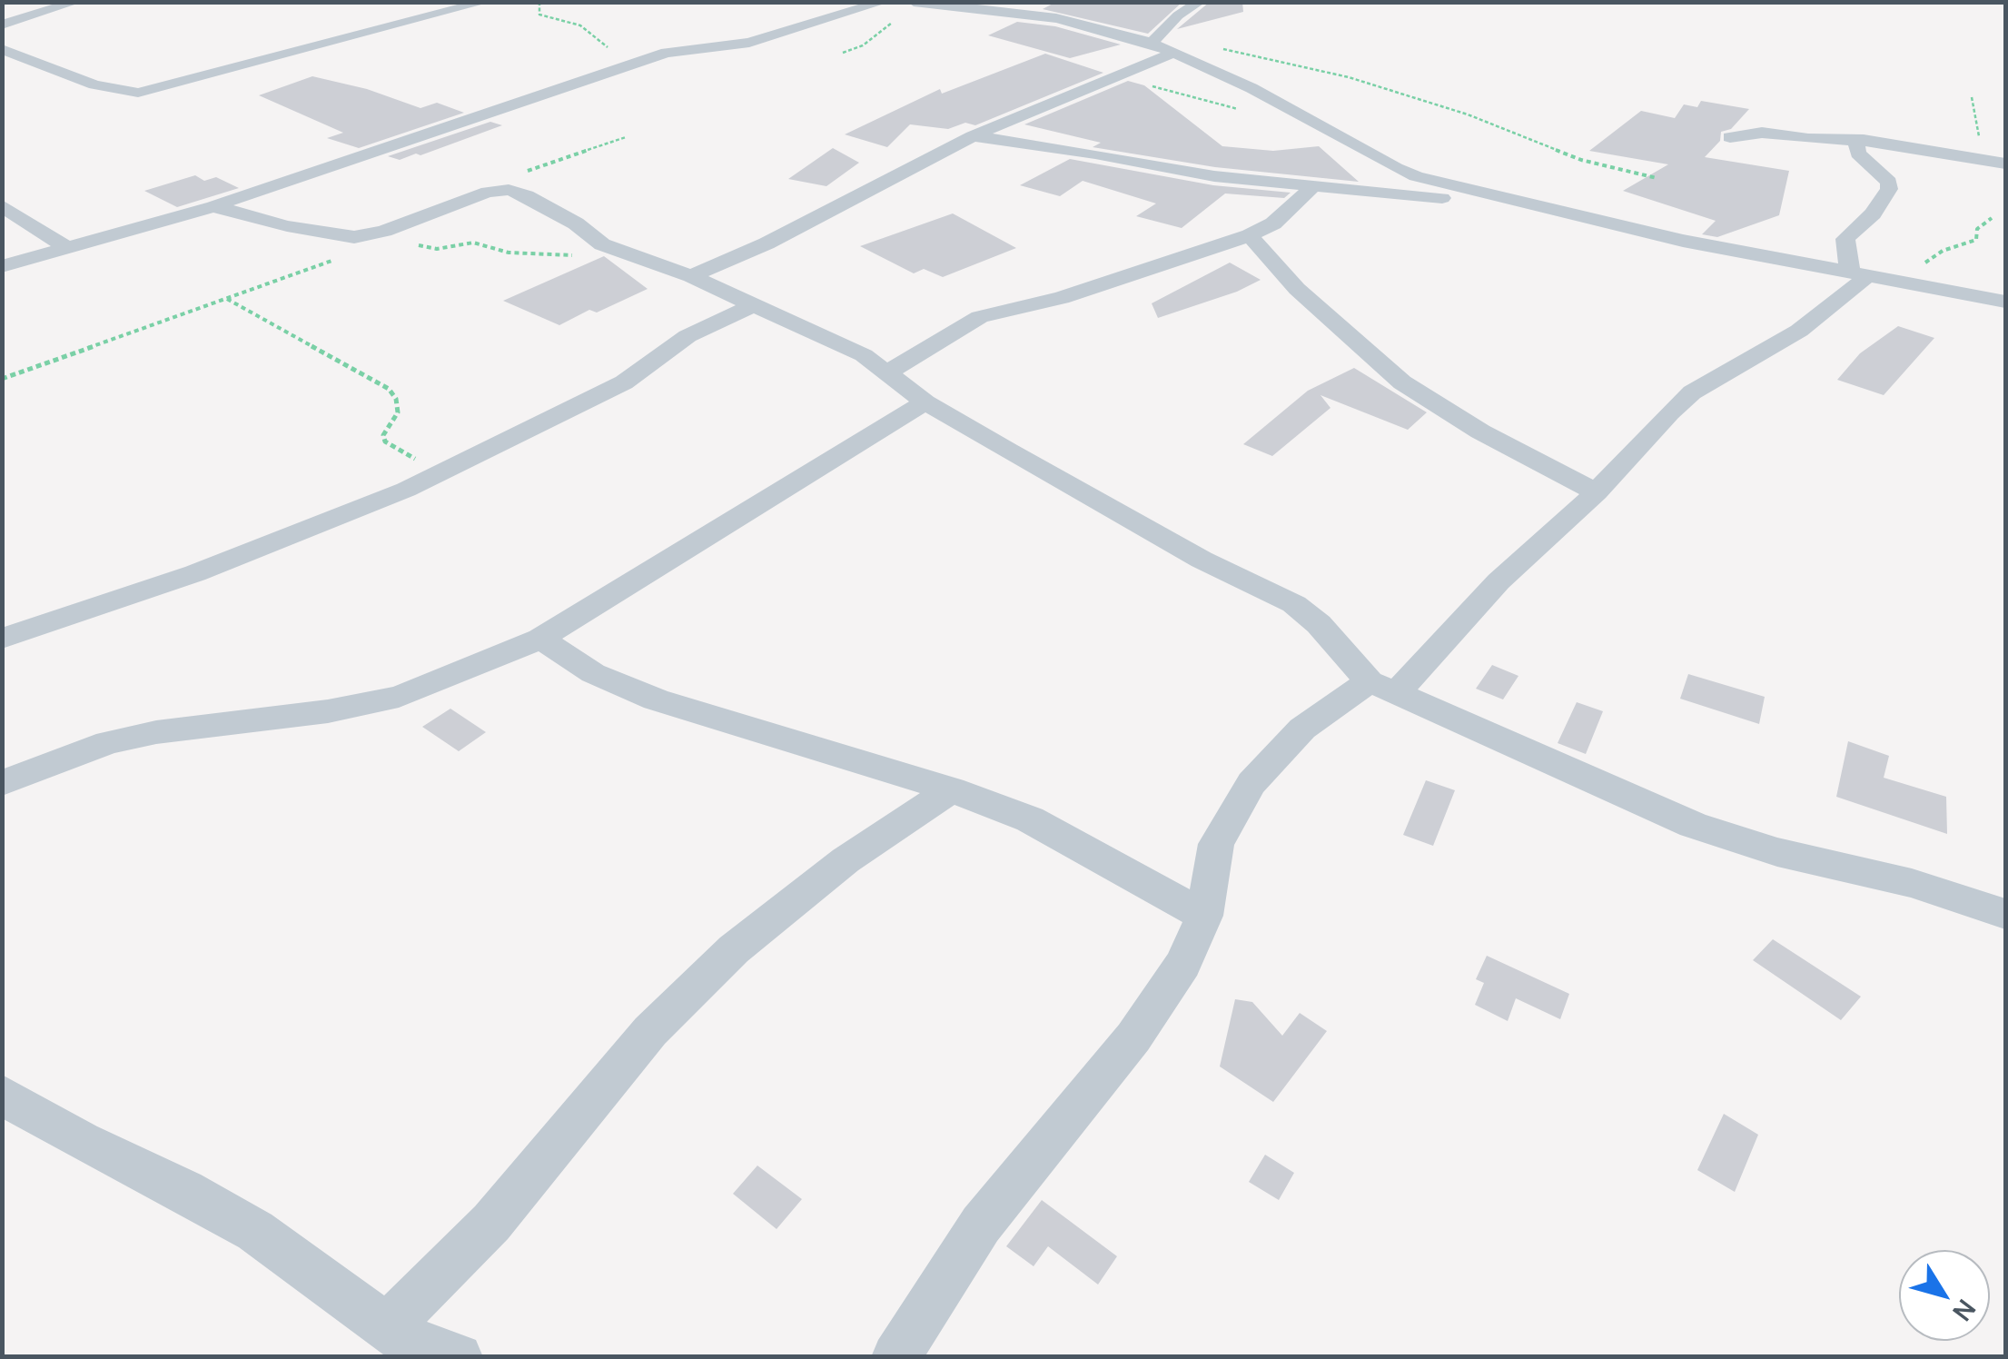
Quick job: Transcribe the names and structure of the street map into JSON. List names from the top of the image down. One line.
{"north":"bottom right"}
